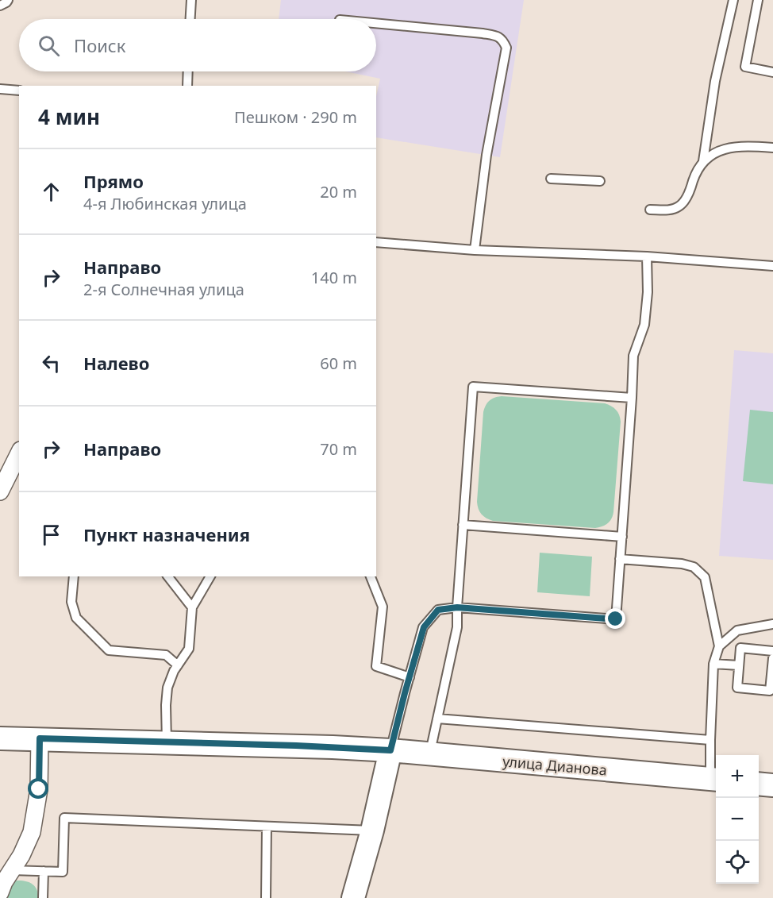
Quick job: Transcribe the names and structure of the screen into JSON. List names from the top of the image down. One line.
{"streets":{"main road":["улица Дианова"]},"page":{"search":"Поиск","heading":["4 мин","Пешком · 290 m"],"list":[["Прямо","4-я Любинская улица","20 m"],["Направо","2-я Солнечная улица","140 m"],["Налево","60 m"],["Направо","70 m"],"Пункт назначения"],"map_buttons":["+","−"]}}
